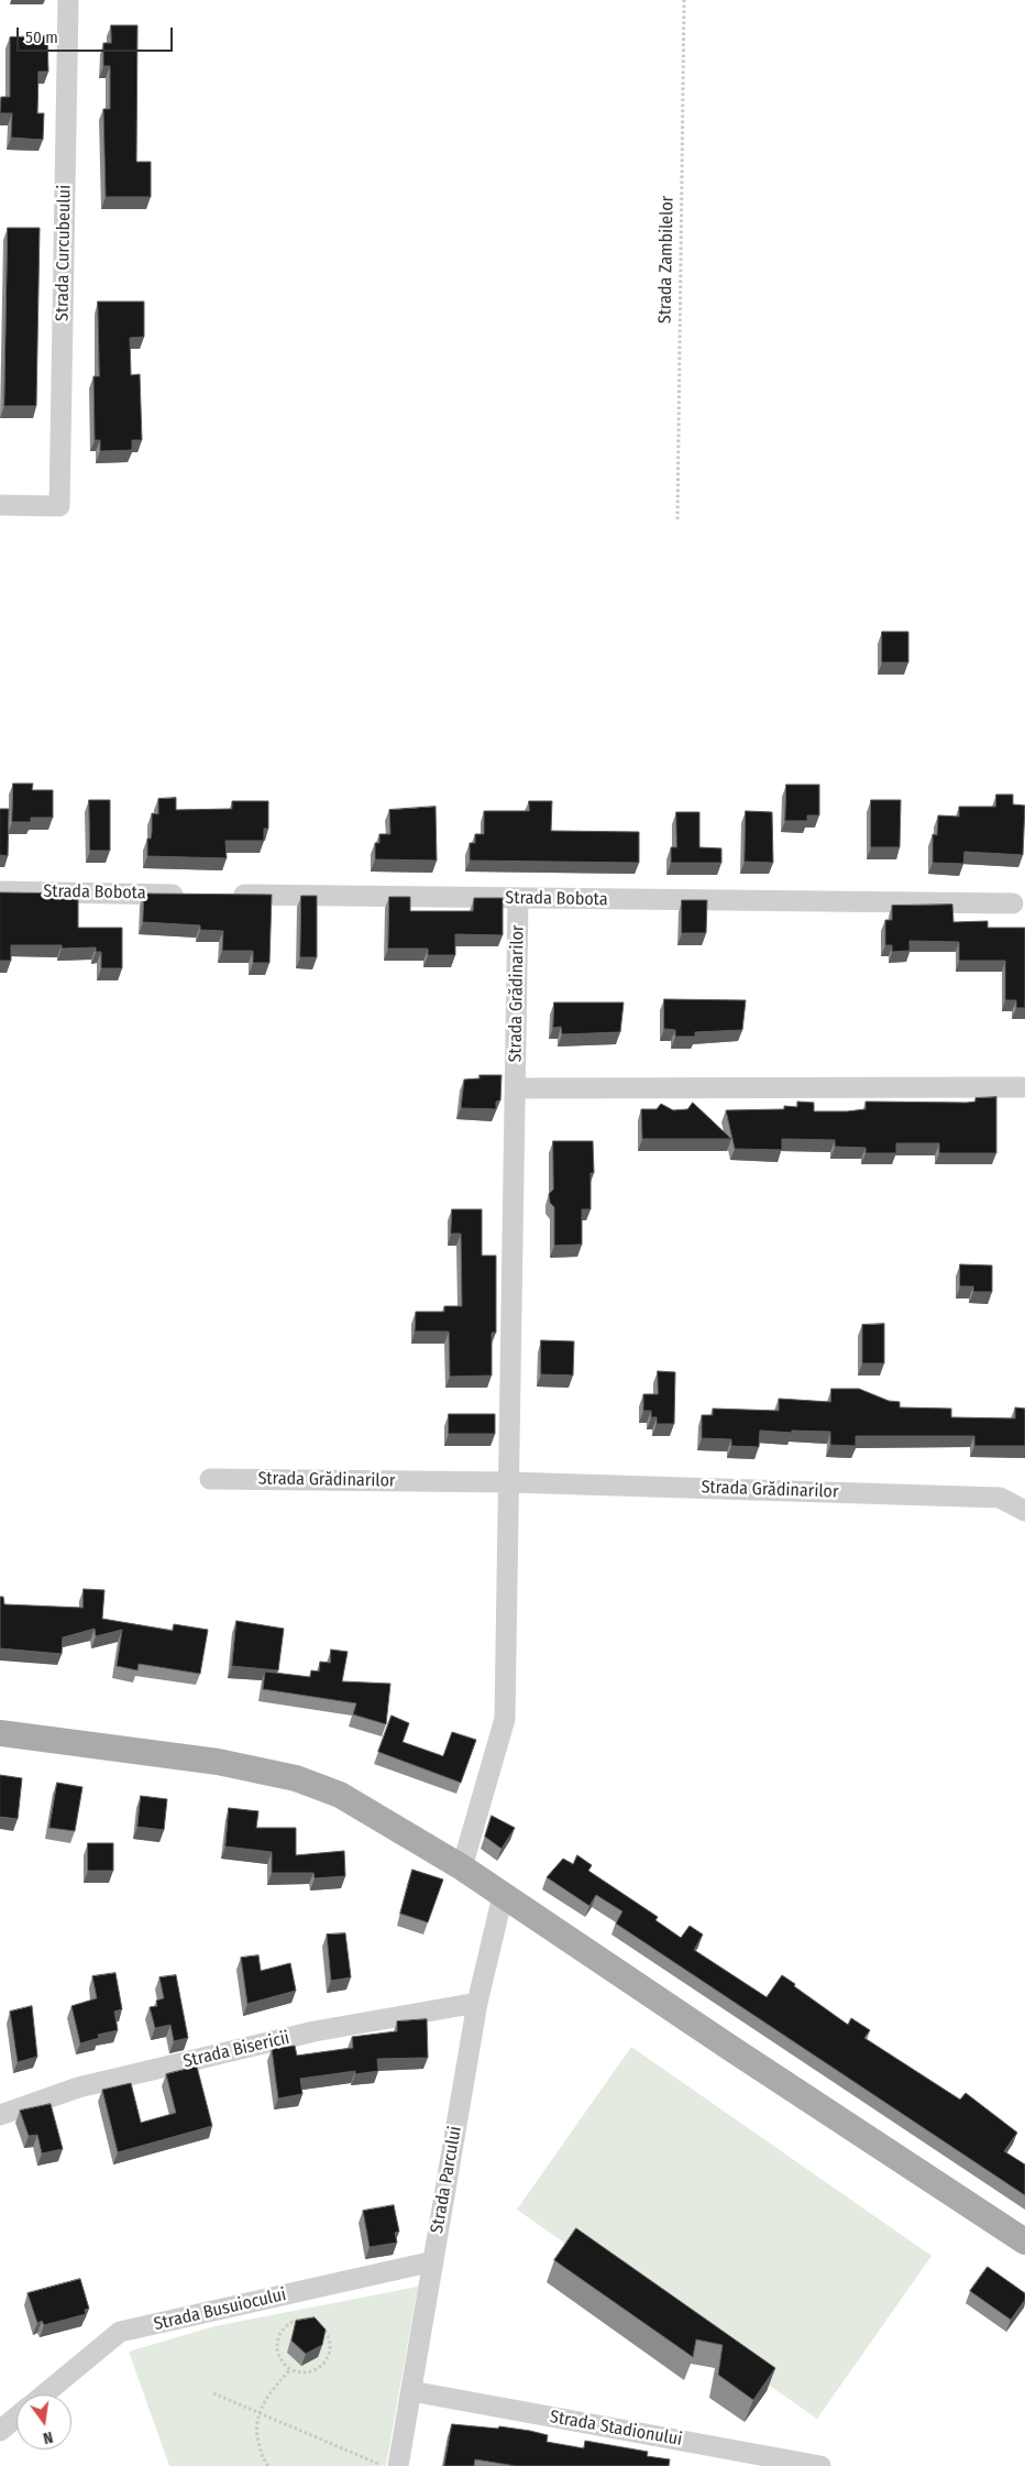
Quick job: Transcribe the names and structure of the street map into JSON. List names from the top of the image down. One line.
{"streets":{"street":["Strada Curcubeului","Strada Bobota","Strada Grădinarilor","Strada Bisericii","Strada Parcului","Strada Busuiocului","Strada Stadionului"],"path":["Strada Zambilelor"]},"crossings":[["Strada Bobota","Strada Grădinarilor"],["Strada Bisericii","Strada Parcului"],["Strada Parcului","Strada Busuiocului"],["Strada Parcului","Strada Stadionului"]],"scale_bar":"50 m","north":"bottom"}
